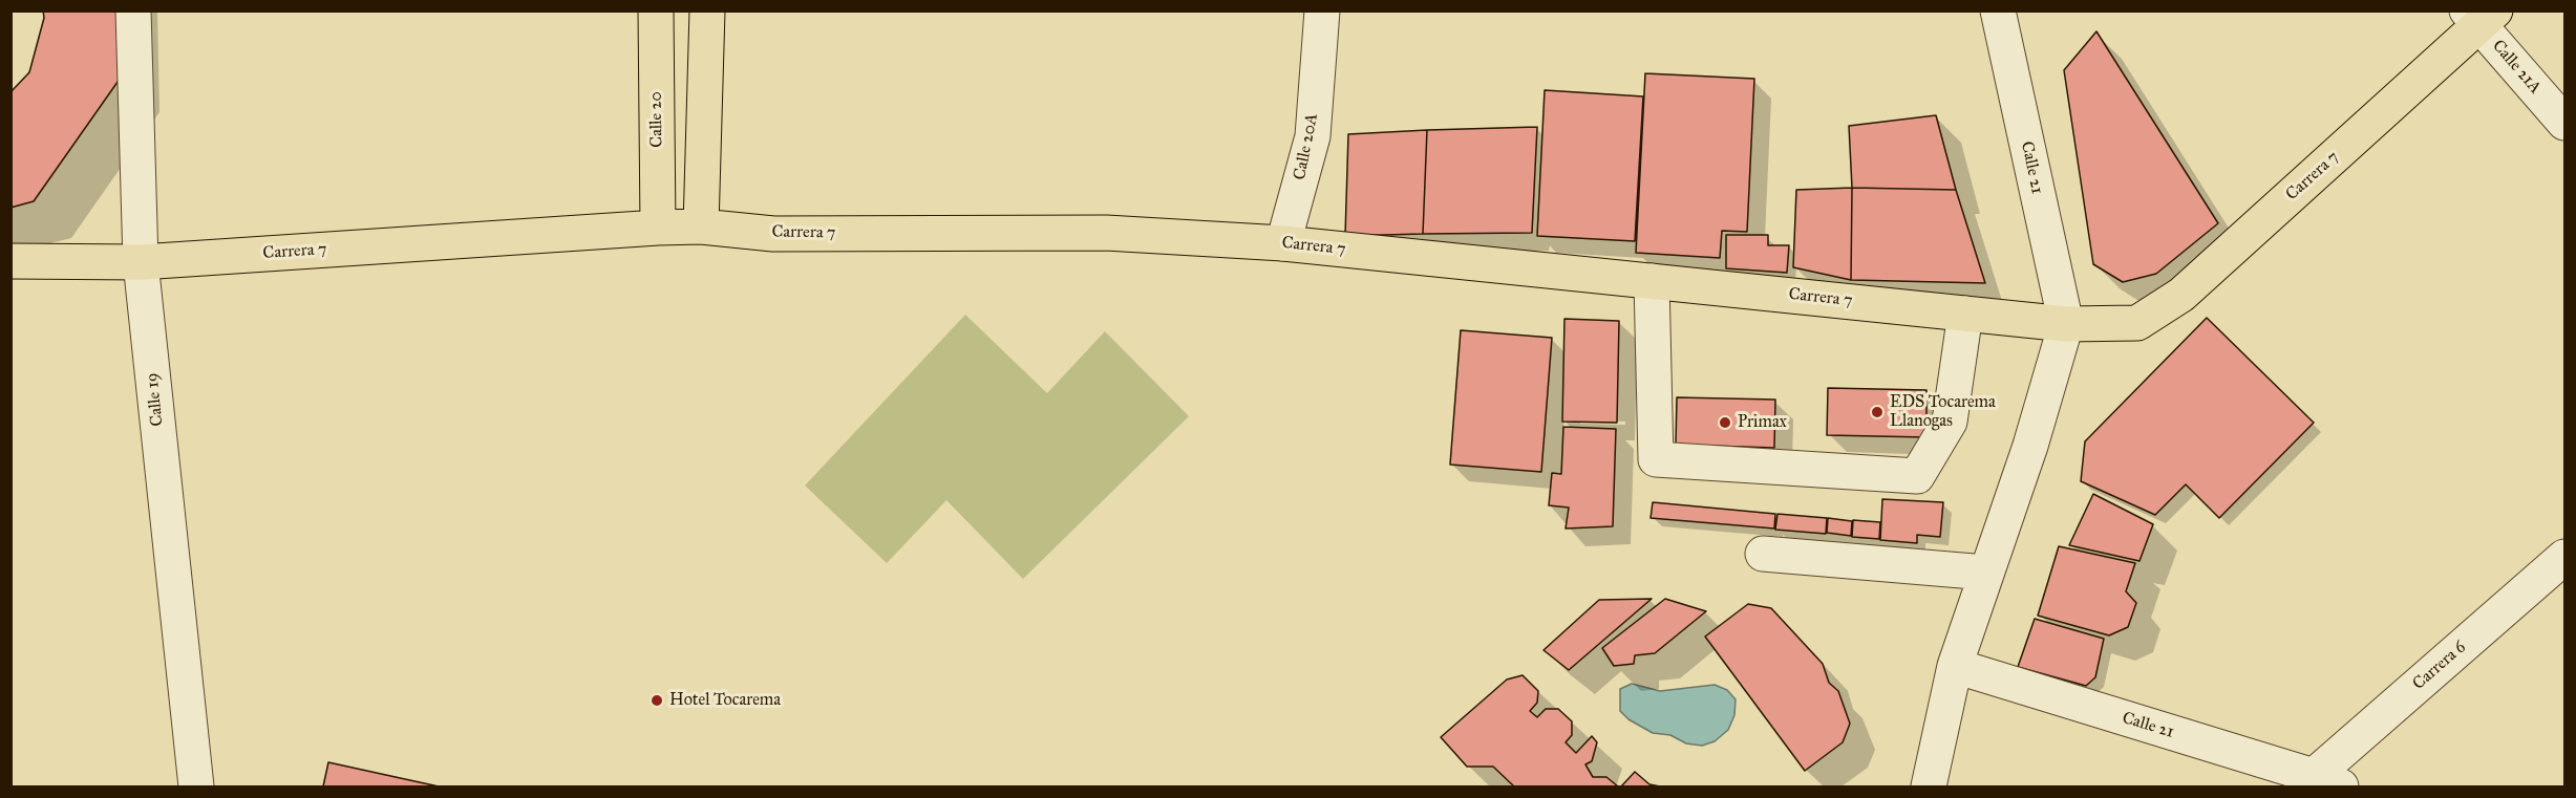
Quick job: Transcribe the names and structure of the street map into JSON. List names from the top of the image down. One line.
{"streets":{"main road":["Calle 20","Carrera 7"],"street":["Calle 21A","Calle 20A","Calle 21","Calle 19","Carrera 6"]},"crossings":[["Calle 21A","Carrera 7"],["Calle 20","Carrera 7"],["Calle 20A","Carrera 7"],["Calle 21","Carrera 7"],["Calle 21","Carrera 6"],["Carrera 7","Calle 19"]],"places":["EDS Tocarema Llanogas","Primax","Hotel Tocarema"]}
